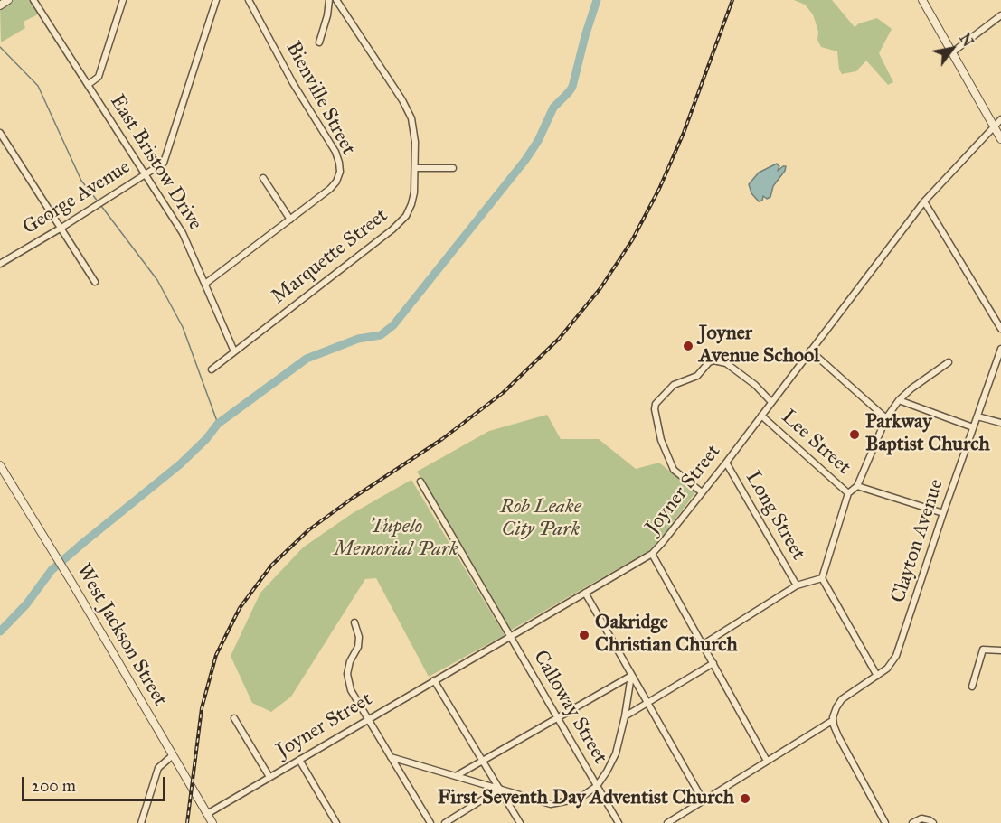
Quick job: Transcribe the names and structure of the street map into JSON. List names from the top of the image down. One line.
{"streets":{"street":["Bienville Street","East Bristow Drive","George Avenue","Marquette Street","Lee Street","Joyner Street","Long Street","Clayton Avenue","West Jackson Street","Calloway Street"]},"crossings":[["Bienville Street","East Bristow Drive"],["East Bristow Drive","George Avenue"],["East Bristow Drive","Marquette Street"],["Lee Street","Joyner Street"],["Joyner Street","Long Street"],["Joyner Street","West Jackson Street"],["Joyner Street","Calloway Street"]],"parks":["Rob Leake City Park","Tupelo Memorial Park"],"places":["Joyner Avenue School","Parkway Baptist Church","Oakridge Christian Church","First Seventh Day Adventist Church"],"scale_bar":"200 m","north":"top right"}
